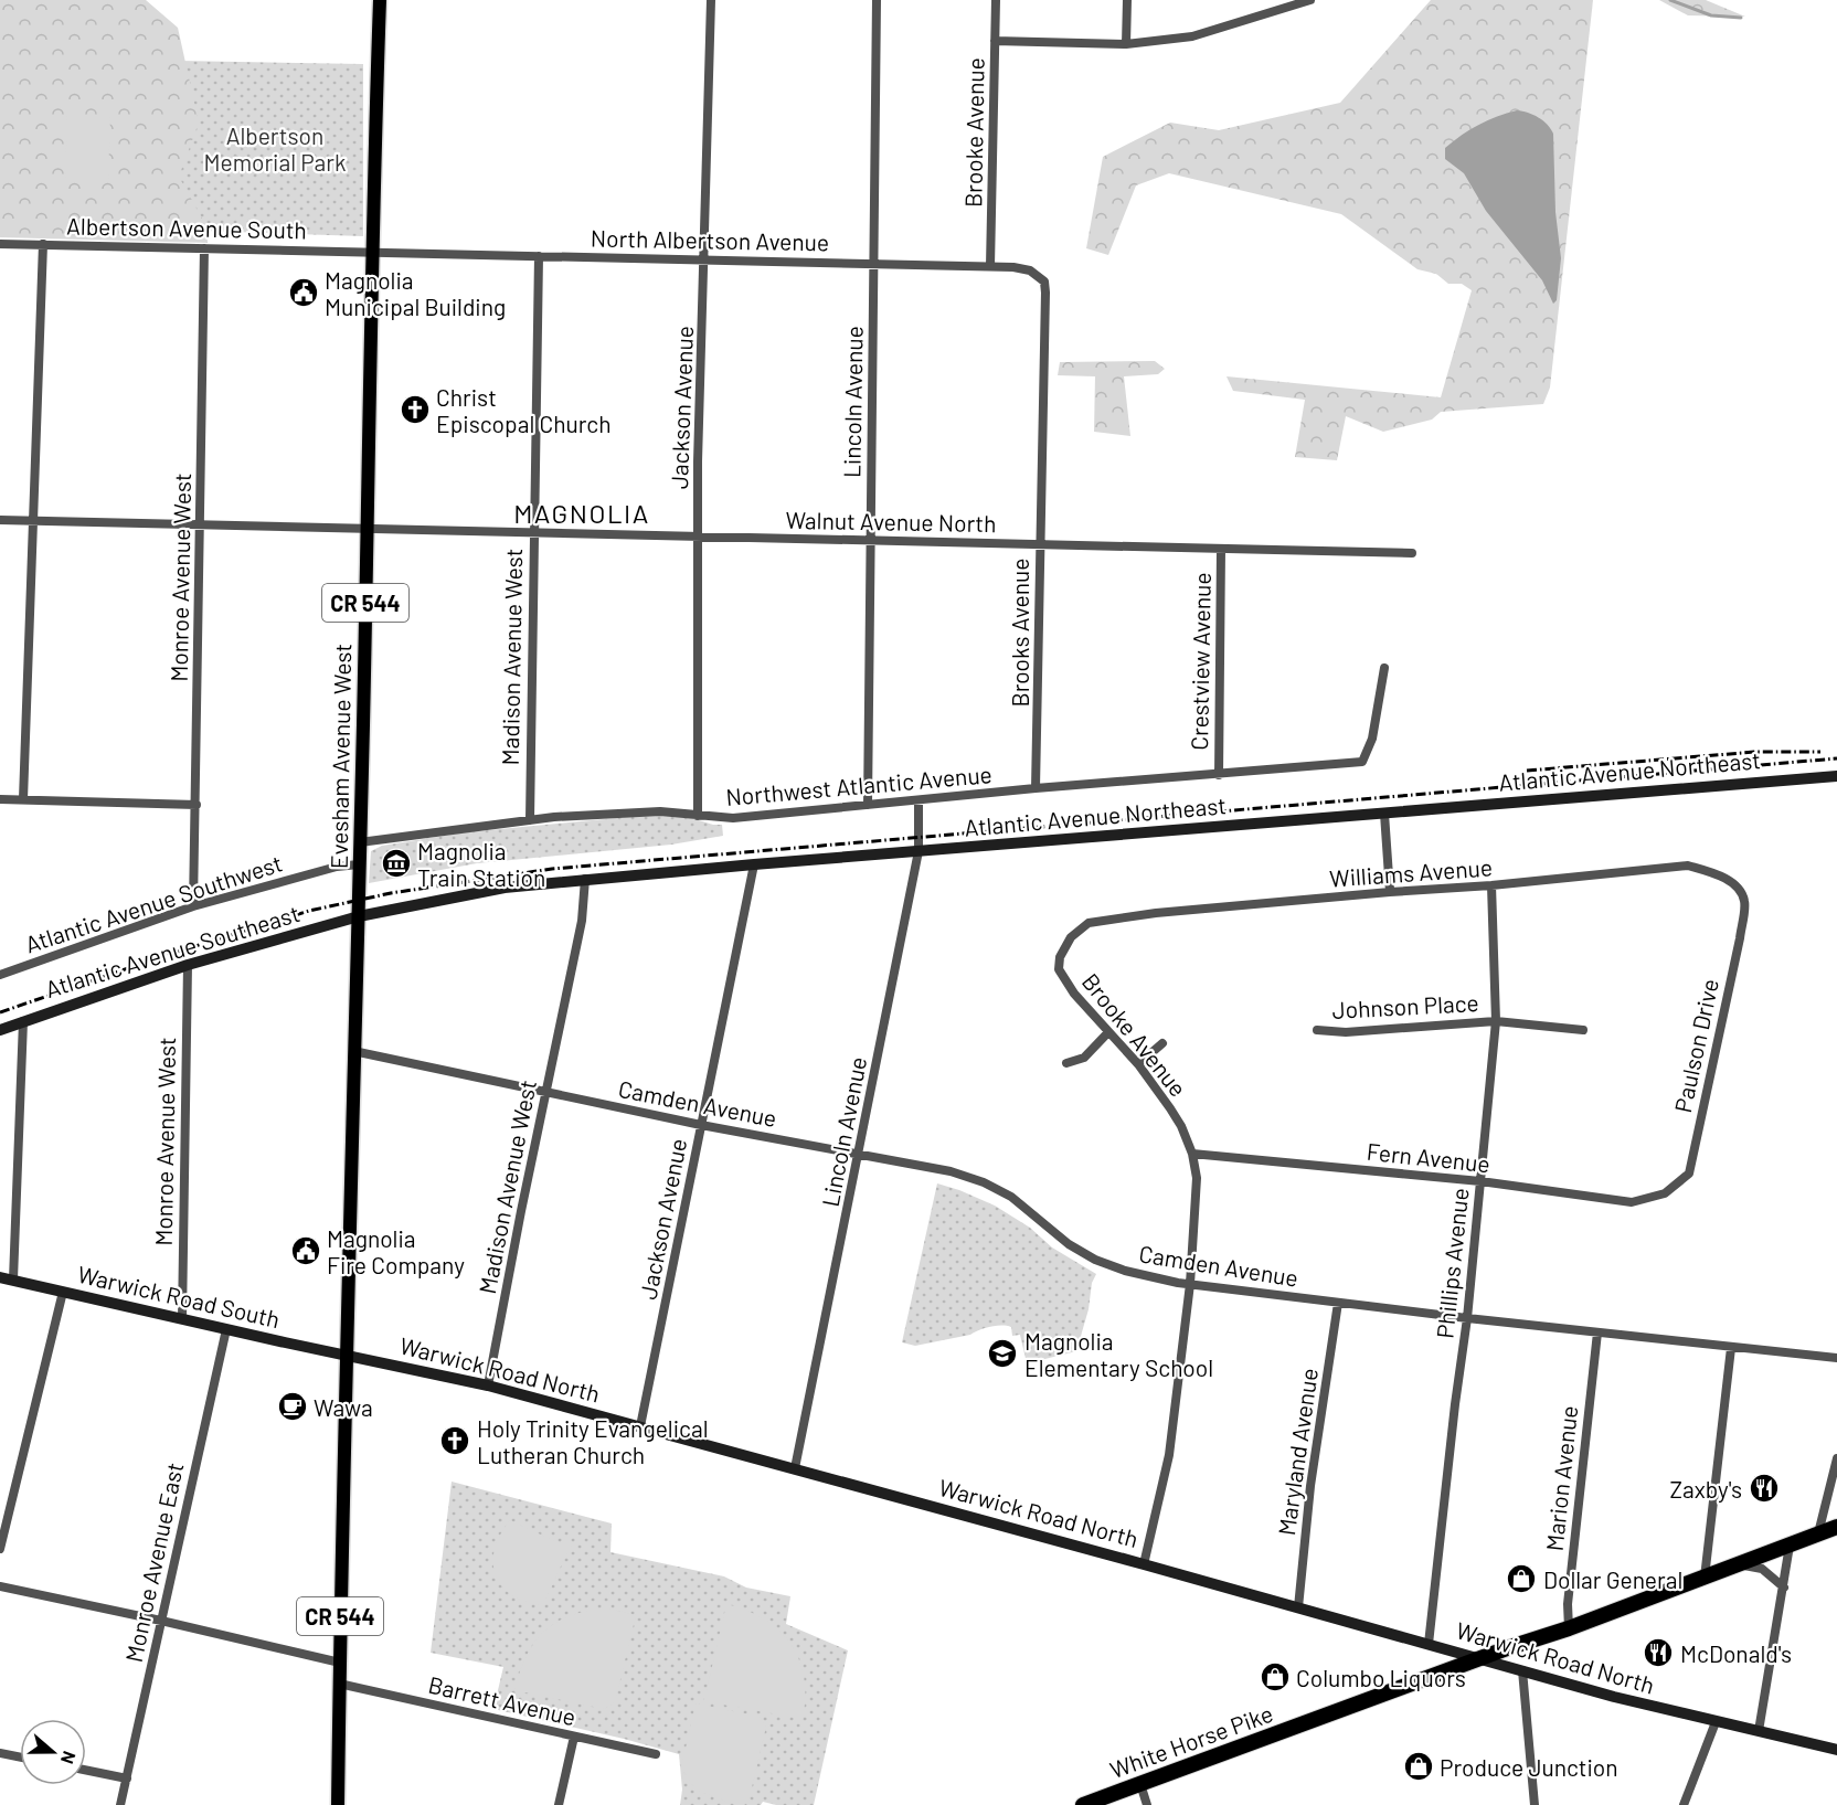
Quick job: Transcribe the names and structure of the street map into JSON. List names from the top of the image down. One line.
{"streets":{"highway":["White Horse Pike"],"main road":["CR 544","Evesham Avenue West"],"street":["Brooke Avenue","Albertson Avenue South","North Albertson Avenue","Lincoln Avenue","Jackson Avenue","Walnut Avenue North","Monroe Avenue West","Brooks Avenue","Madison Avenue West","Crestview Avenue","Atlantic Avenue Northeast","Northwest Atlantic Avenue","Williams Avenue","Atlantic Avenue Southwest","Atlantic Avenue Southeast","Johnson Place","Paulson Drive","Camden Avenue","Fern Avenue","Phillips Avenue","Warwick Road South","Warwick Road North","Maryland Avenue","Marion Avenue","Monroe Avenue East","Barrett Avenue"]},"crossings":[["Brooke Avenue","North Albertson Avenue"],["Brooke Avenue","Williams Avenue"],["Brooke Avenue","Camden Avenue"],["Brooke Avenue","Fern Avenue"],["Brooke Avenue","Warwick Road North"],["Albertson Avenue South","North Albertson Avenue"],["Albertson Avenue South","Monroe Avenue West"],["Albertson Avenue South","Evesham Avenue West"],["North Albertson Avenue","Lincoln Avenue"],["North Albertson Avenue","Jackson Avenue"],["North Albertson Avenue","Brooks Avenue"],["North Albertson Avenue","Madison Avenue West"],["North Albertson Avenue","Evesham Avenue West"],["Lincoln Avenue","Walnut Avenue North"],["Lincoln Avenue","Atlantic Avenue Northeast"],["Lincoln Avenue","Northwest Atlantic Avenue"],["Lincoln Avenue","Camden Avenue"],["Lincoln Avenue","Warwick Road North"],["Jackson Avenue","Walnut Avenue North"],["Jackson Avenue","Atlantic Avenue Northeast"],["Jackson Avenue","Northwest Atlantic Avenue"],["Jackson Avenue","Camden Avenue"],["Jackson Avenue","Warwick Road North"],["Walnut Avenue North","Monroe Avenue West"],["Walnut Avenue North","Brooks Avenue"],["Walnut Avenue North","Madison Avenue West"],["Walnut Avenue North","Crestview Avenue"],["Walnut Avenue North","Evesham Avenue West"],["Monroe Avenue West","Atlantic Avenue Southwest"],["Monroe Avenue West","Atlantic Avenue Southeast"],["Monroe Avenue West","Warwick Road South"],["CR 544","Evesham Avenue West"],["CR 544","Warwick Road South"],["CR 544","Warwick Road North"],["CR 544","Barrett Avenue"],["Brooks Avenue","Northwest Atlantic Avenue"],["Madison Avenue West","Atlantic Avenue Northeast"],["Madison Avenue West","Northwest Atlantic Avenue"],["Madison Avenue West","Camden Avenue"],["Madison Avenue West","Warwick Road North"],["Crestview Avenue","Northwest Atlantic Avenue"],["Evesham Avenue West","Atlantic Avenue Northeast"],["Evesham Avenue West","Northwest Atlantic Avenue"],["Evesham Avenue West","Atlantic Avenue Southwest"],["Evesham Avenue West","Atlantic Avenue Southeast"],["Evesham Avenue West","Camden Avenue"],["Evesham Avenue West","Warwick Road South"],["Evesham Avenue West","Warwick Road North"],["Atlantic Avenue Northeast","Atlantic Avenue Southeast"],["Williams Avenue","Paulson Drive"],["Williams Avenue","Phillips Avenue"],["Johnson Place","Phillips Avenue"],["Paulson Drive","Fern Avenue"],["Camden Avenue","Phillips Avenue"],["Camden Avenue","Maryland Avenue"],["Camden Avenue","Marion Avenue"],["Fern Avenue","Phillips Avenue"],["Phillips Avenue","Warwick Road North"],["Warwick Road South","Warwick Road North"],["Warwick Road South","Monroe Avenue East"],["Warwick Road North","Maryland Avenue"],["Warwick Road North","White Horse Pike"],["Marion Avenue","White Horse Pike"]],"districts":["MAGNOLIA"],"parks":["Albertson Memorial Park"],"places":{"public building":["Magnolia Municipal Building","Magnolia Fire Company"],"church":["Christ Episcopal Church","Holy Trinity Evangelical Lutheran Church"],"museum":["Magnolia Train Station"],"school or university":["Magnolia Elementary School"],"cafe":["Wawa"],"restaurant":["Zaxby's","McDonald's"],"shop":["Dollar General","Columbo Liquors","Produce Junction"]},"north":"right"}
